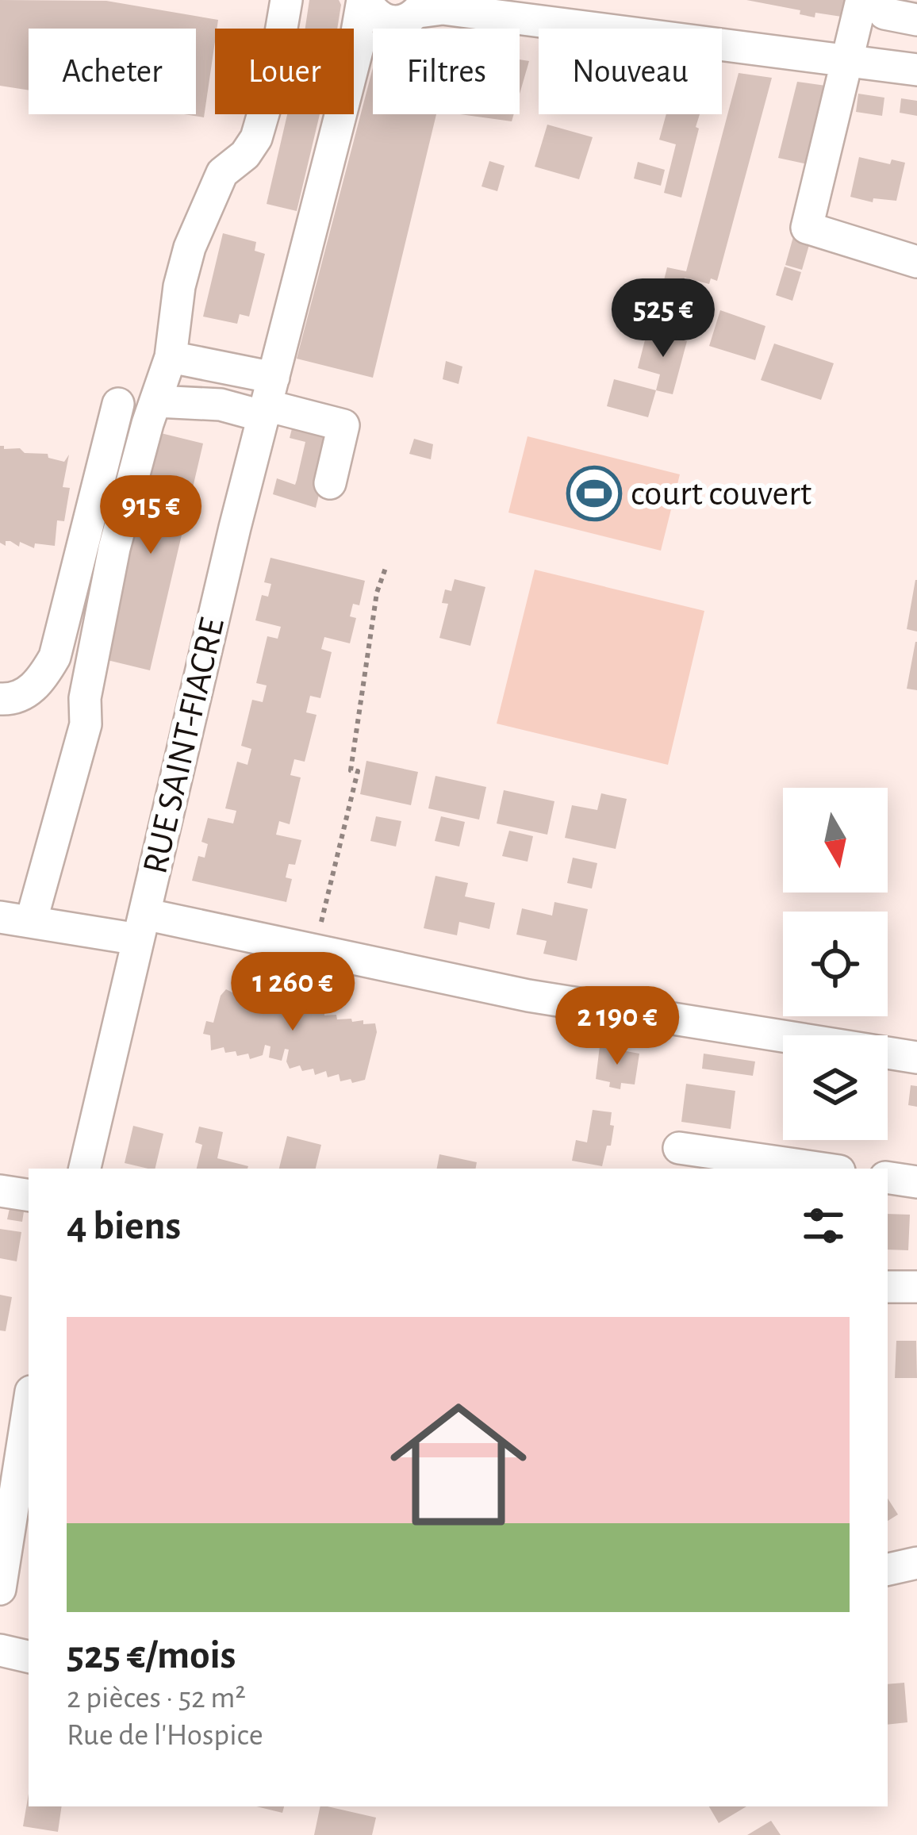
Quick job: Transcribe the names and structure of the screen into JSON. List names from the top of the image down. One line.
{"streets":{"street":["RUE SAINT-FIACRE"]},"places":{"sports":["court couvert"]},"north":"bottom","page":{"chip":["Acheter","Louer","Filtres","Nouveau"],"price":["525 €","915 €","1 260 €","2 190 €"],"heading":"4 biens","list":[{"name":"525 €/mois","note":"2 pièces · 52 m² · Rue de l'Hospice"}]}}
